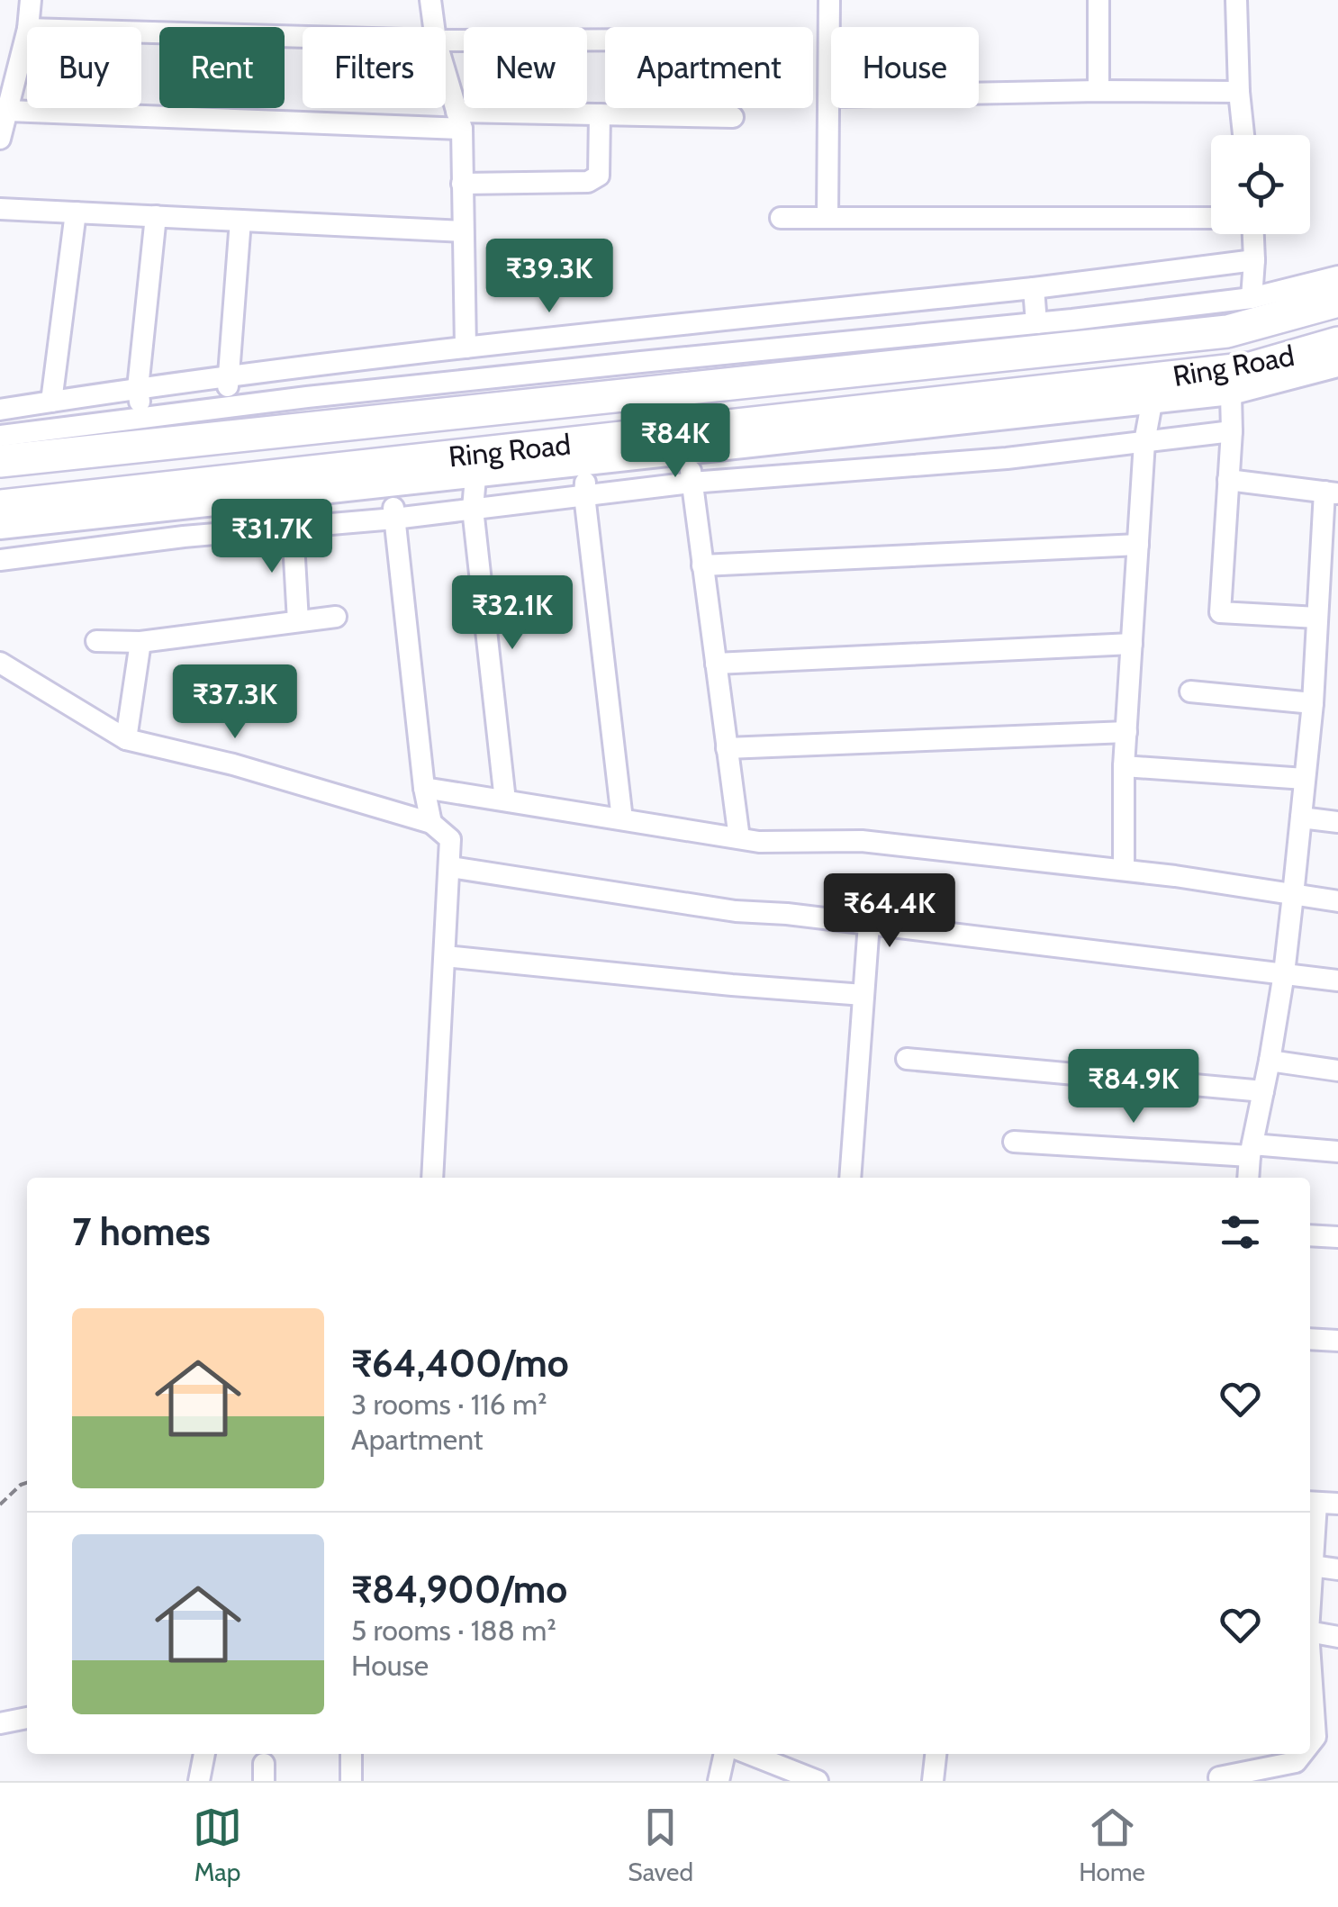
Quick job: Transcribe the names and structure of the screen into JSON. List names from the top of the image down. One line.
{"streets":{"highway":["Ring Road"]},"page":{"chip":["Buy","Rent","Filters","New","Apartment","House"],"price":["₹39.3K","₹84K","₹31.7K","₹32.1K","₹37.3K","₹64.4K","₹84.9K"],"heading":"7 homes","list":[{"name":"₹64,400/mo","note":"3 rooms · 116 m² · Apartment"},{"name":"₹84,900/mo","note":"5 rooms · 188 m² · House"}],"tabs":["Map","Saved","Home"]}}
